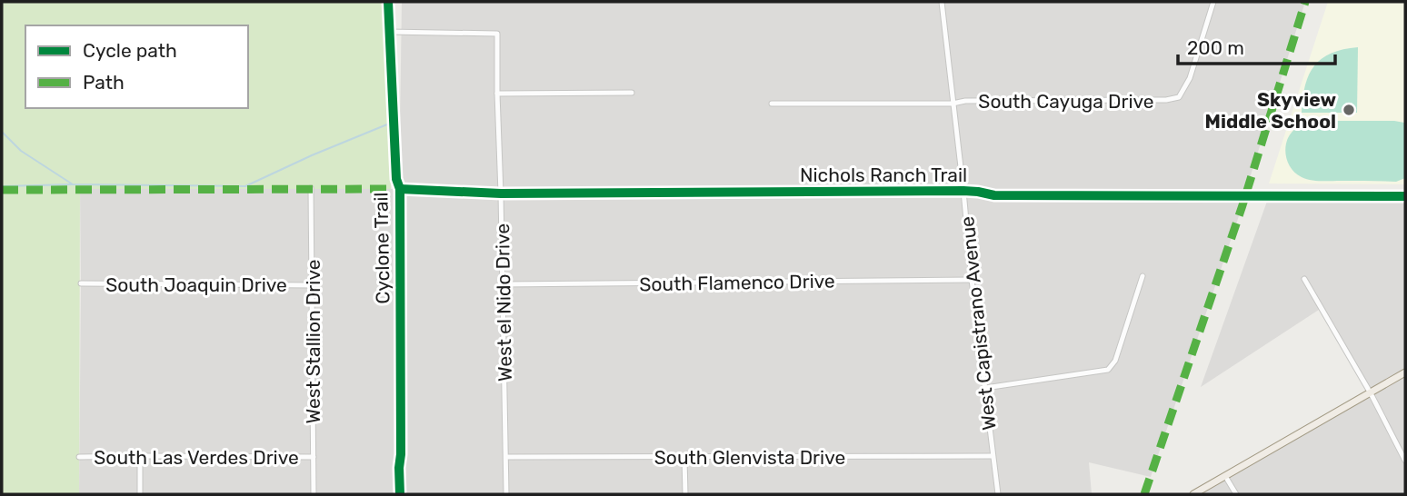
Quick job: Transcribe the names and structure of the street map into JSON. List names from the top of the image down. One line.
{"streets":{"street":["South Cayuga Drive","South Flamenco Drive","South Joaquin Drive","West el Nido Drive","West Capistrano Avenue","West Stallion Drive","South Las Verdes Drive","South Glenvista Drive"],"cycle path":["Nichols Ranch Trail","Cyclone Trail"]},"crossings":[["South Cayuga Drive","West Capistrano Avenue"],["South Flamenco Drive","West el Nido Drive"],["South Flamenco Drive","West Capistrano Avenue"],["South Joaquin Drive","West Stallion Drive"],["West el Nido Drive","South Glenvista Drive"],["West Capistrano Avenue","South Glenvista Drive"],["West Stallion Drive","South Las Verdes Drive"]],"places":["Skyview Middle School"],"legend":["Cycle path","Path"],"scale_bar":"200 m"}
